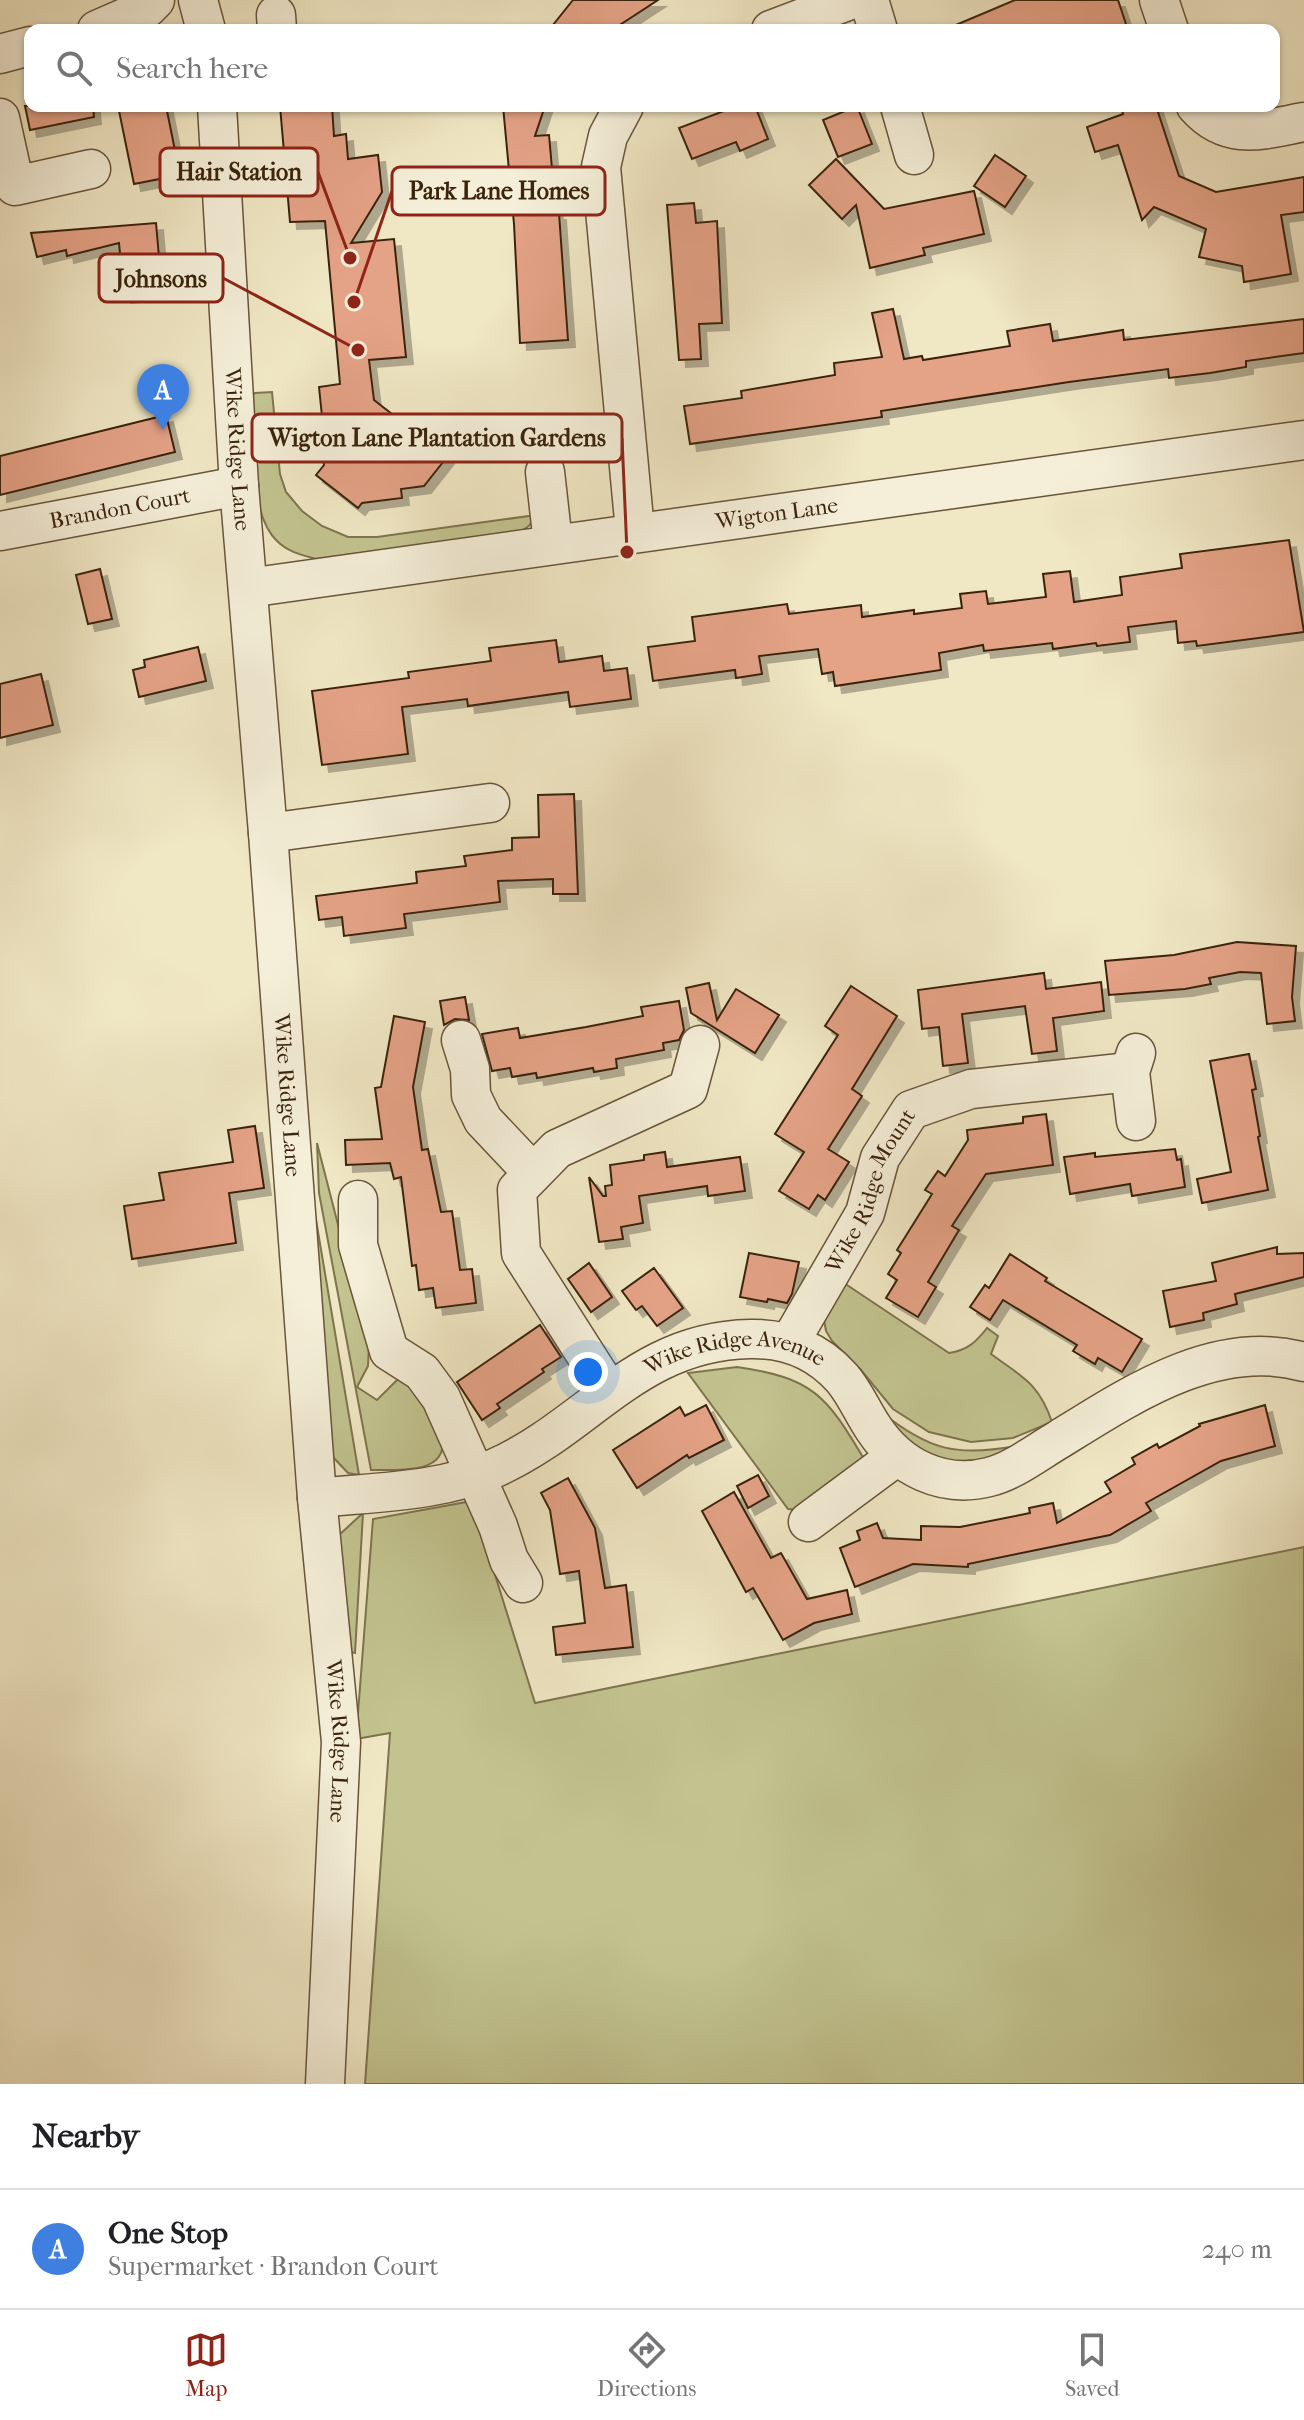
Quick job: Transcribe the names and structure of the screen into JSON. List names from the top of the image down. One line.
{"streets":{"street":["Wike Ridge Lane","Brandon Court","Wigton Lane","Wike Ridge Mount","Wike Ridge Avenue"]},"crossings":[["Wike Ridge Lane","Brandon Court"],["Wike Ridge Lane","Wigton Lane"],["Wike Ridge Lane","Wike Ridge Avenue"],["Wike Ridge Mount","Wike Ridge Avenue"]],"places":["Hair Station","Park Lane Homes","Johnsons","Wigton Lane Plantation Gardens"],"page":{"search":"Search here","pins":"A","heading":"Nearby","list":[{"mark":"A","name":"One Stop","note":"Supermarket · Brandon Court","value":"240 m"}],"nav":["Map","Directions","Saved"]}}
